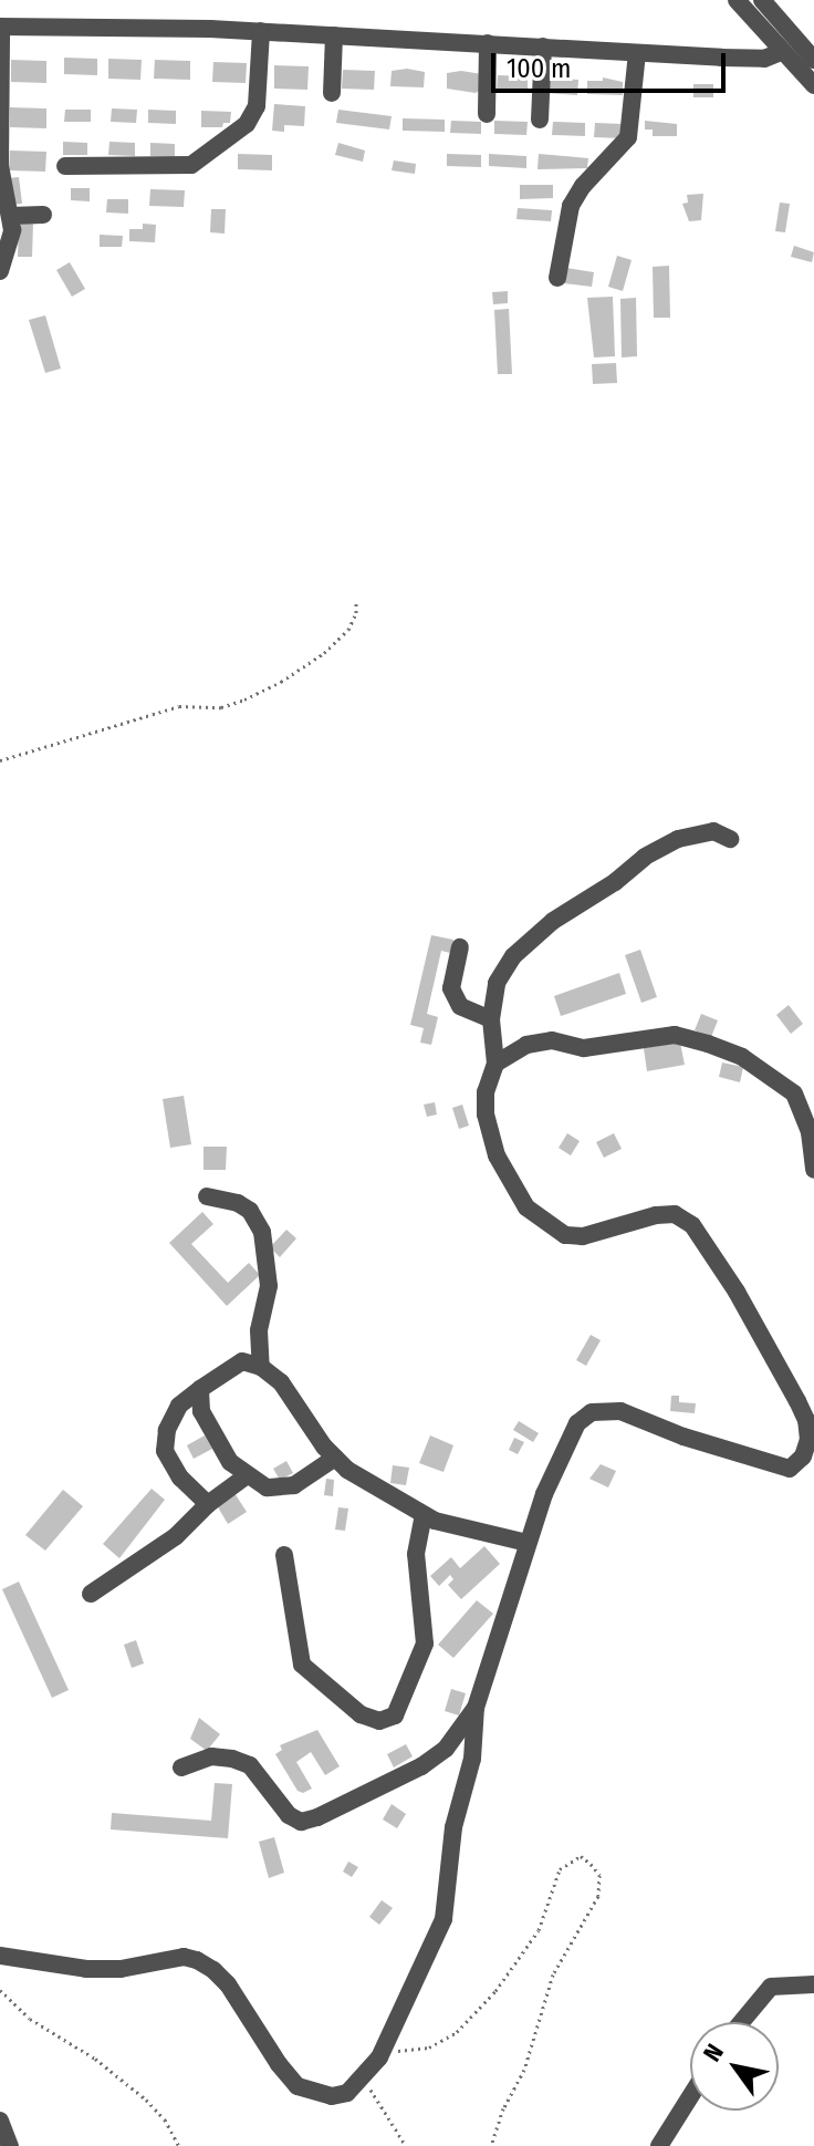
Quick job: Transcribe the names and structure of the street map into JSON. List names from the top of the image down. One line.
{"scale_bar":"100 m","north":"top left"}
